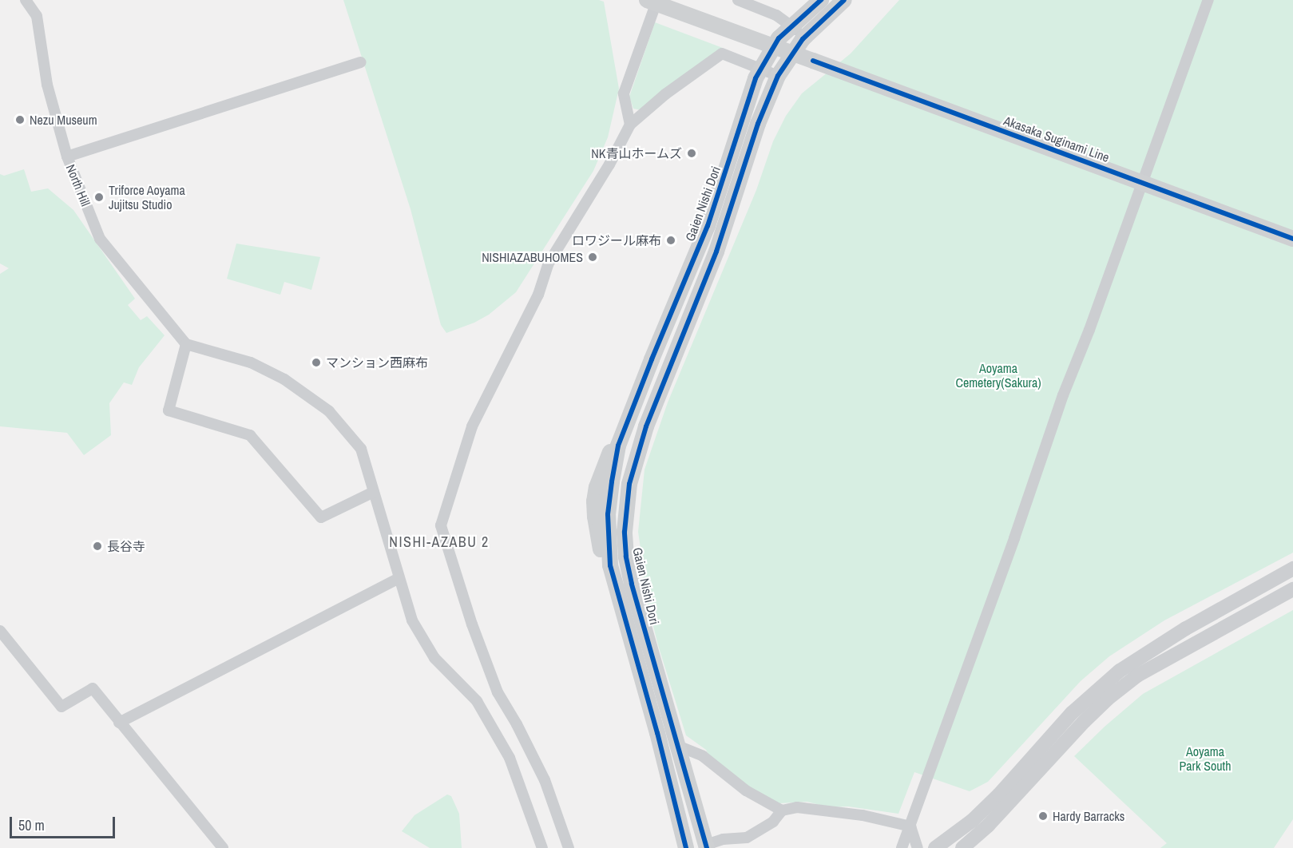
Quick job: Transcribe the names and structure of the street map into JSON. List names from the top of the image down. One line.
{"streets":{"main road":["Akasaka Suginami Line","Gaien Nishi Dori"],"street":["North Hill"]},"districts":["NISHI-AZABU 2"],"parks":["Aoyama Cemetery(Sakura)","Aoyama Park South"],"places":["Nezu Museum","NK青山ホームズ","Triforce Aoyama Jujitsu Studio","ロワジール麻布","NISHIAZABUHOMES","マンション西麻布","長谷寺","Hardy Barracks"],"scale_bar":"50 m"}
